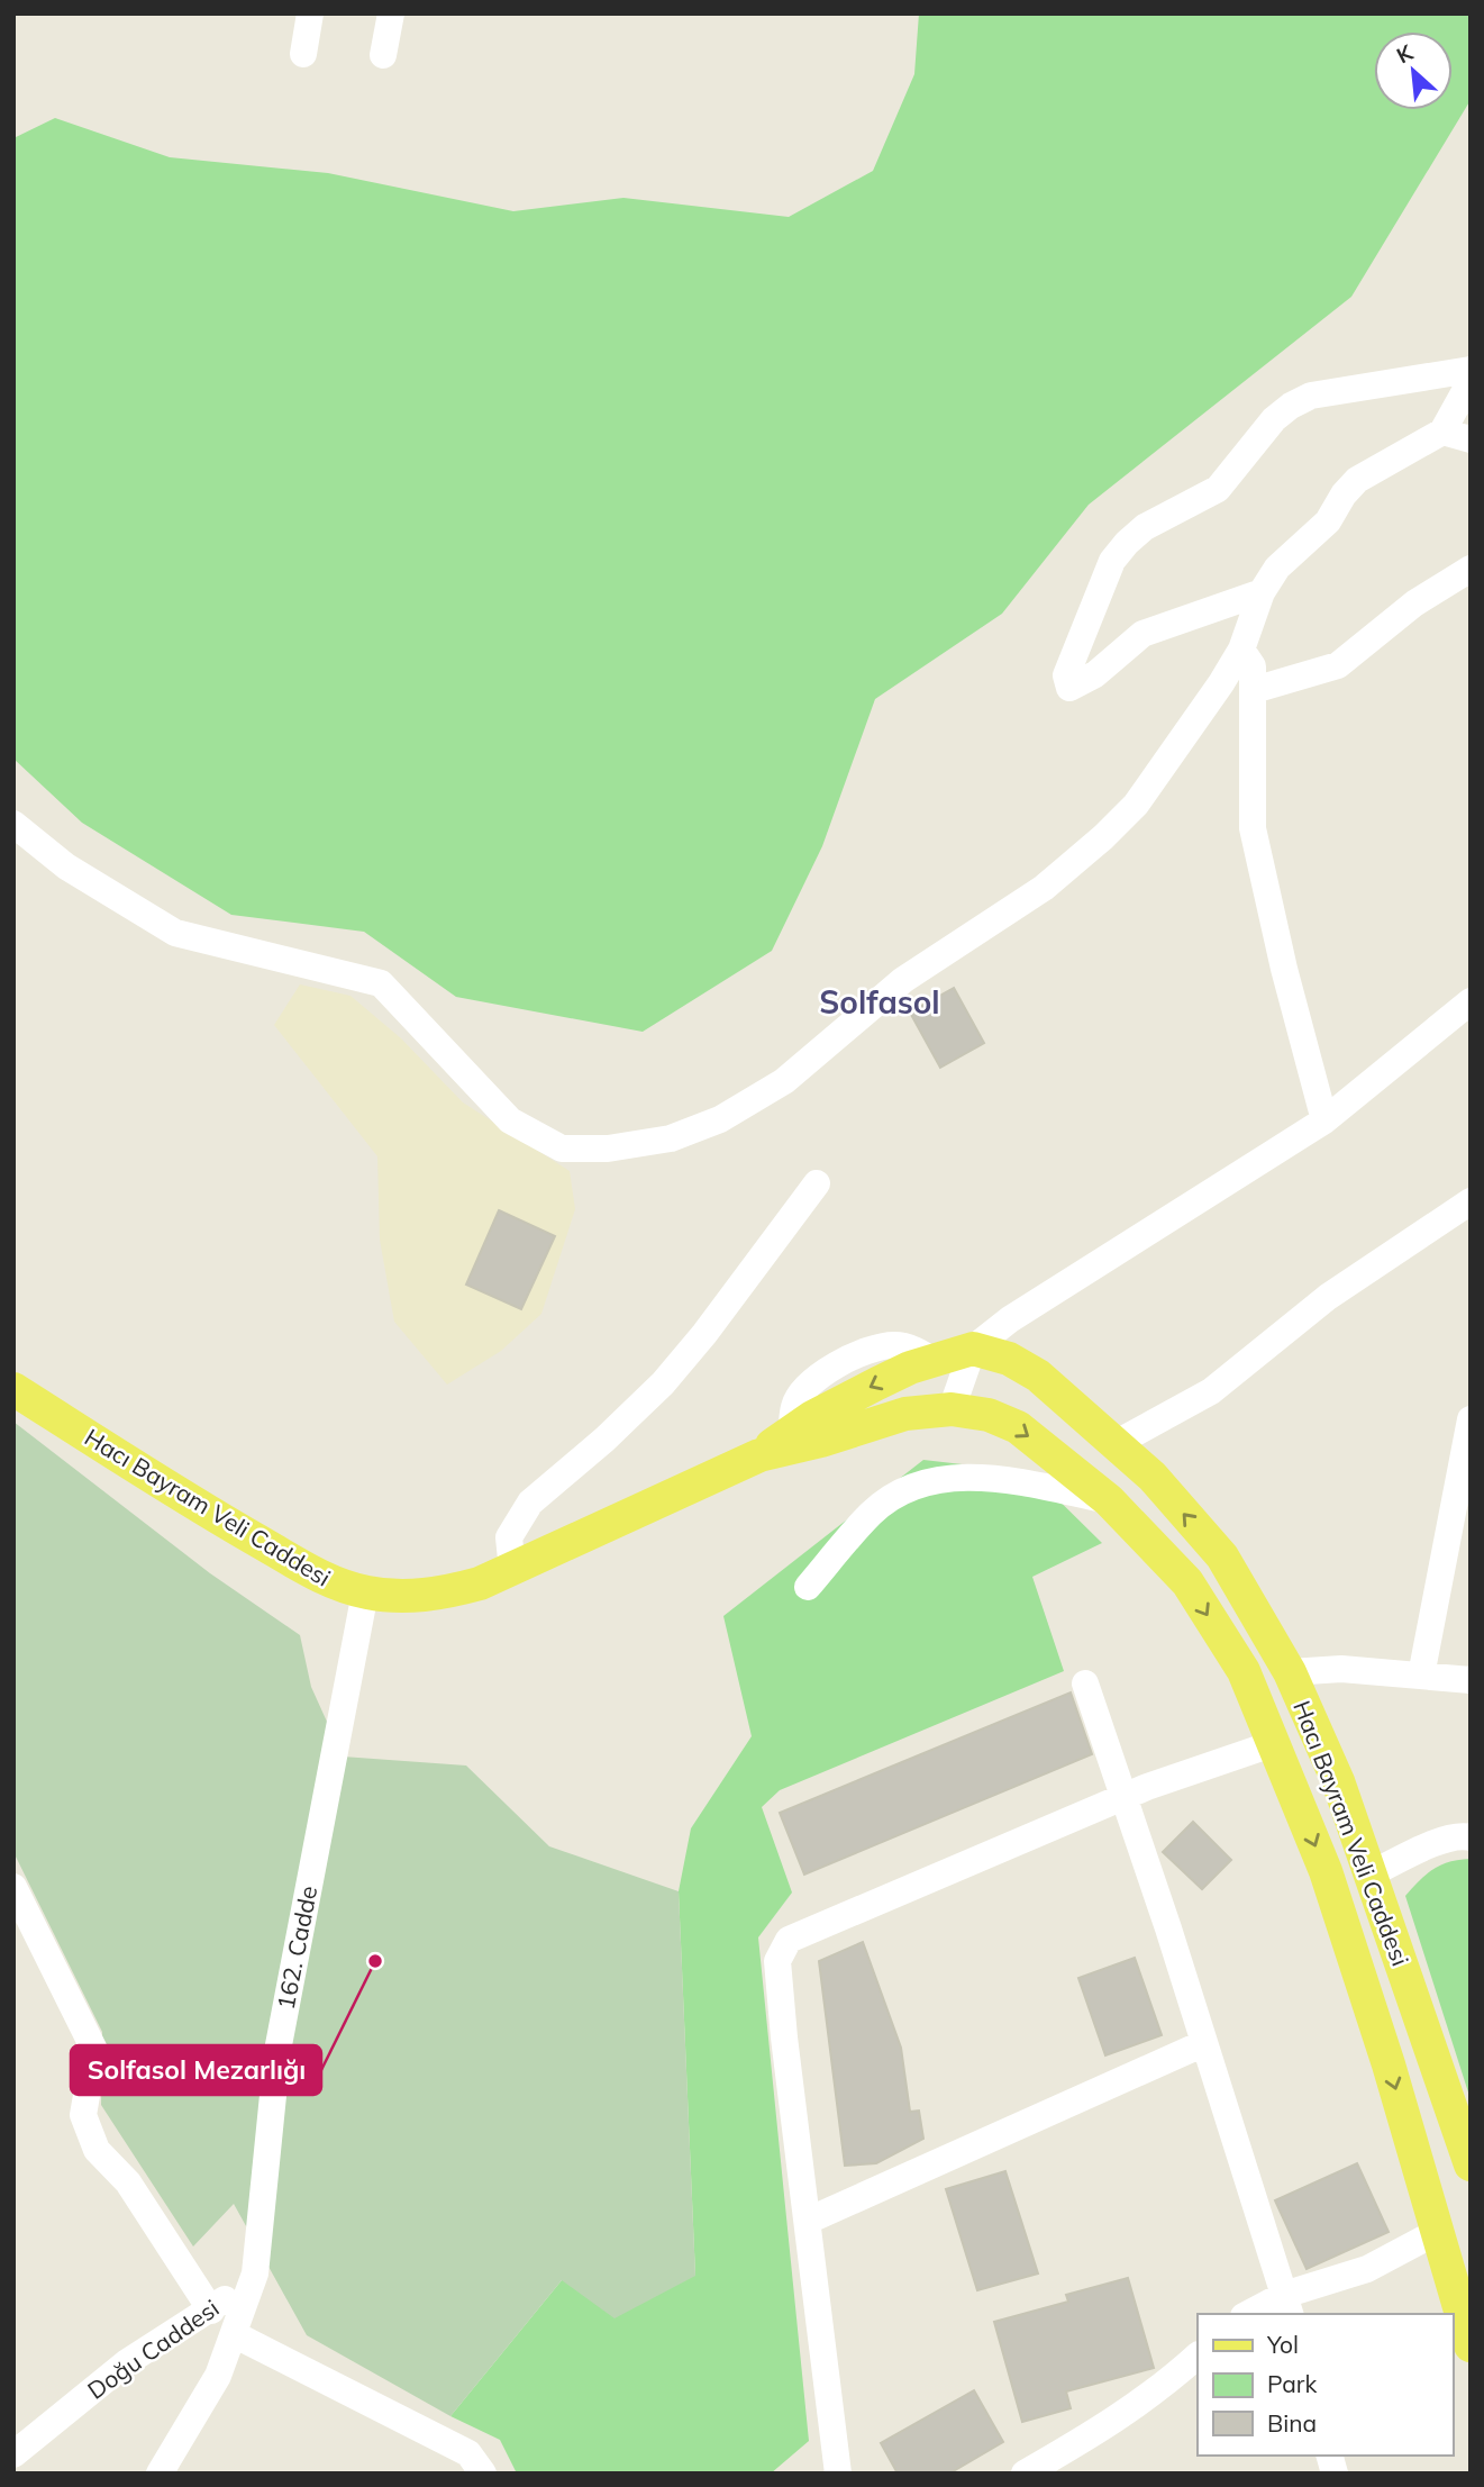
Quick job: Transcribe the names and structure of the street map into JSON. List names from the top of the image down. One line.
{"streets":{"main road":["Hacı Bayram Veli Caddesi"],"street":["162. Cadde","Doğu Caddesi"]},"crossings":[["Hacı Bayram Veli Caddesi","162. Cadde"],["162. Cadde","Doğu Caddesi"]],"districts":["Solfasol"],"places":["Solfasol Mezarlığı"],"legend":["Yol","Park","Bina"],"north":"top left"}
